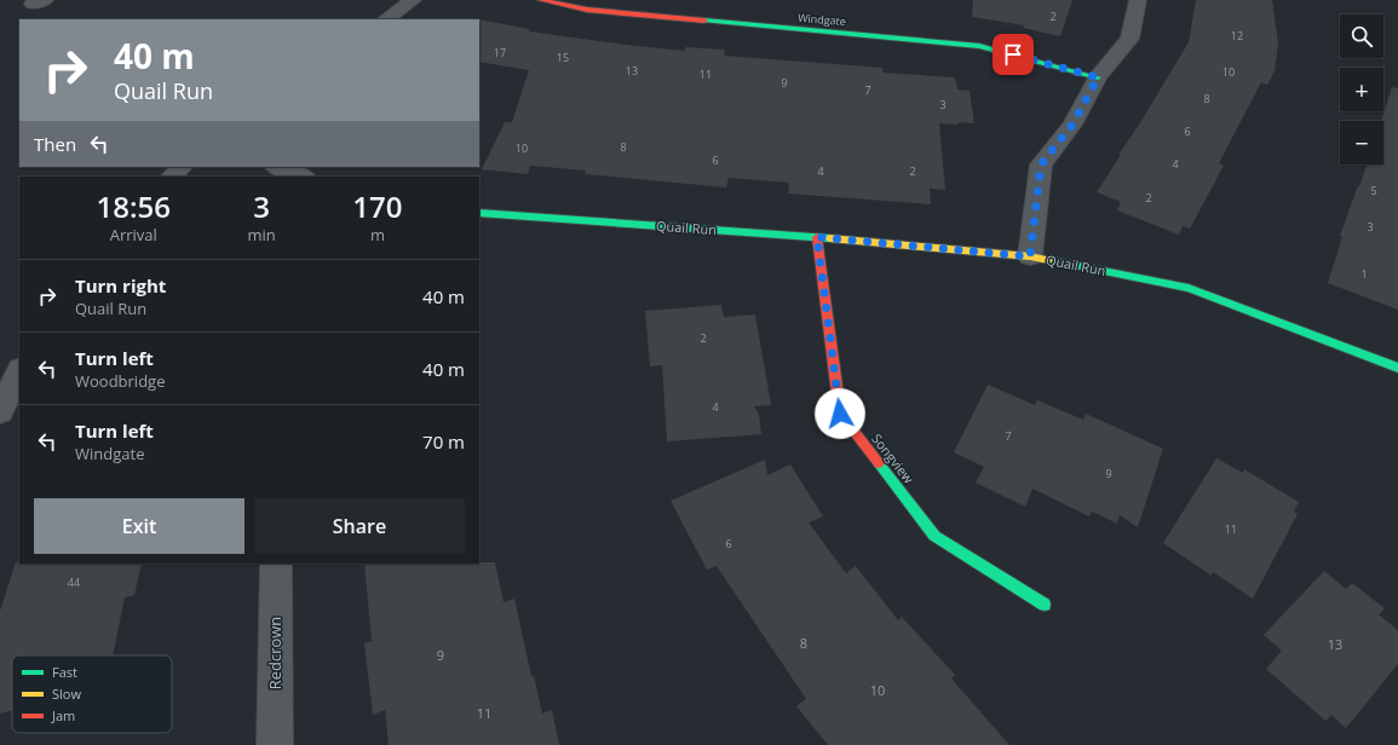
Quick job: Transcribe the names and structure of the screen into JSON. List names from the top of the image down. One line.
{"streets":{"street":["Windgate","Quail Run","Songview","Redcrown"]},"crossings":[["Quail Run","Songview"]],"house_numbers":["2","12","17","15","13","10","11","9","7","8","3","6","8","10","6","4","4","2","5","2","3","1","2","4","7","9","11","6","44","8","13","9","10","11"],"legend":["Fast","Slow","Jam"],"page":{"map_buttons":["+","−"],"turn":["40 m","Quail Run"],"then":"Then","eta":["18:56","Arrival","3","min","170","m"],"list":[{"name":"Turn right","note":"Quail Run","value":"40 m"},{"name":"Turn left","note":"Woodbridge","value":"40 m"},{"name":"Turn left","note":"Windgate","value":"70 m"}],"buttons":["Exit","Share"]}}
